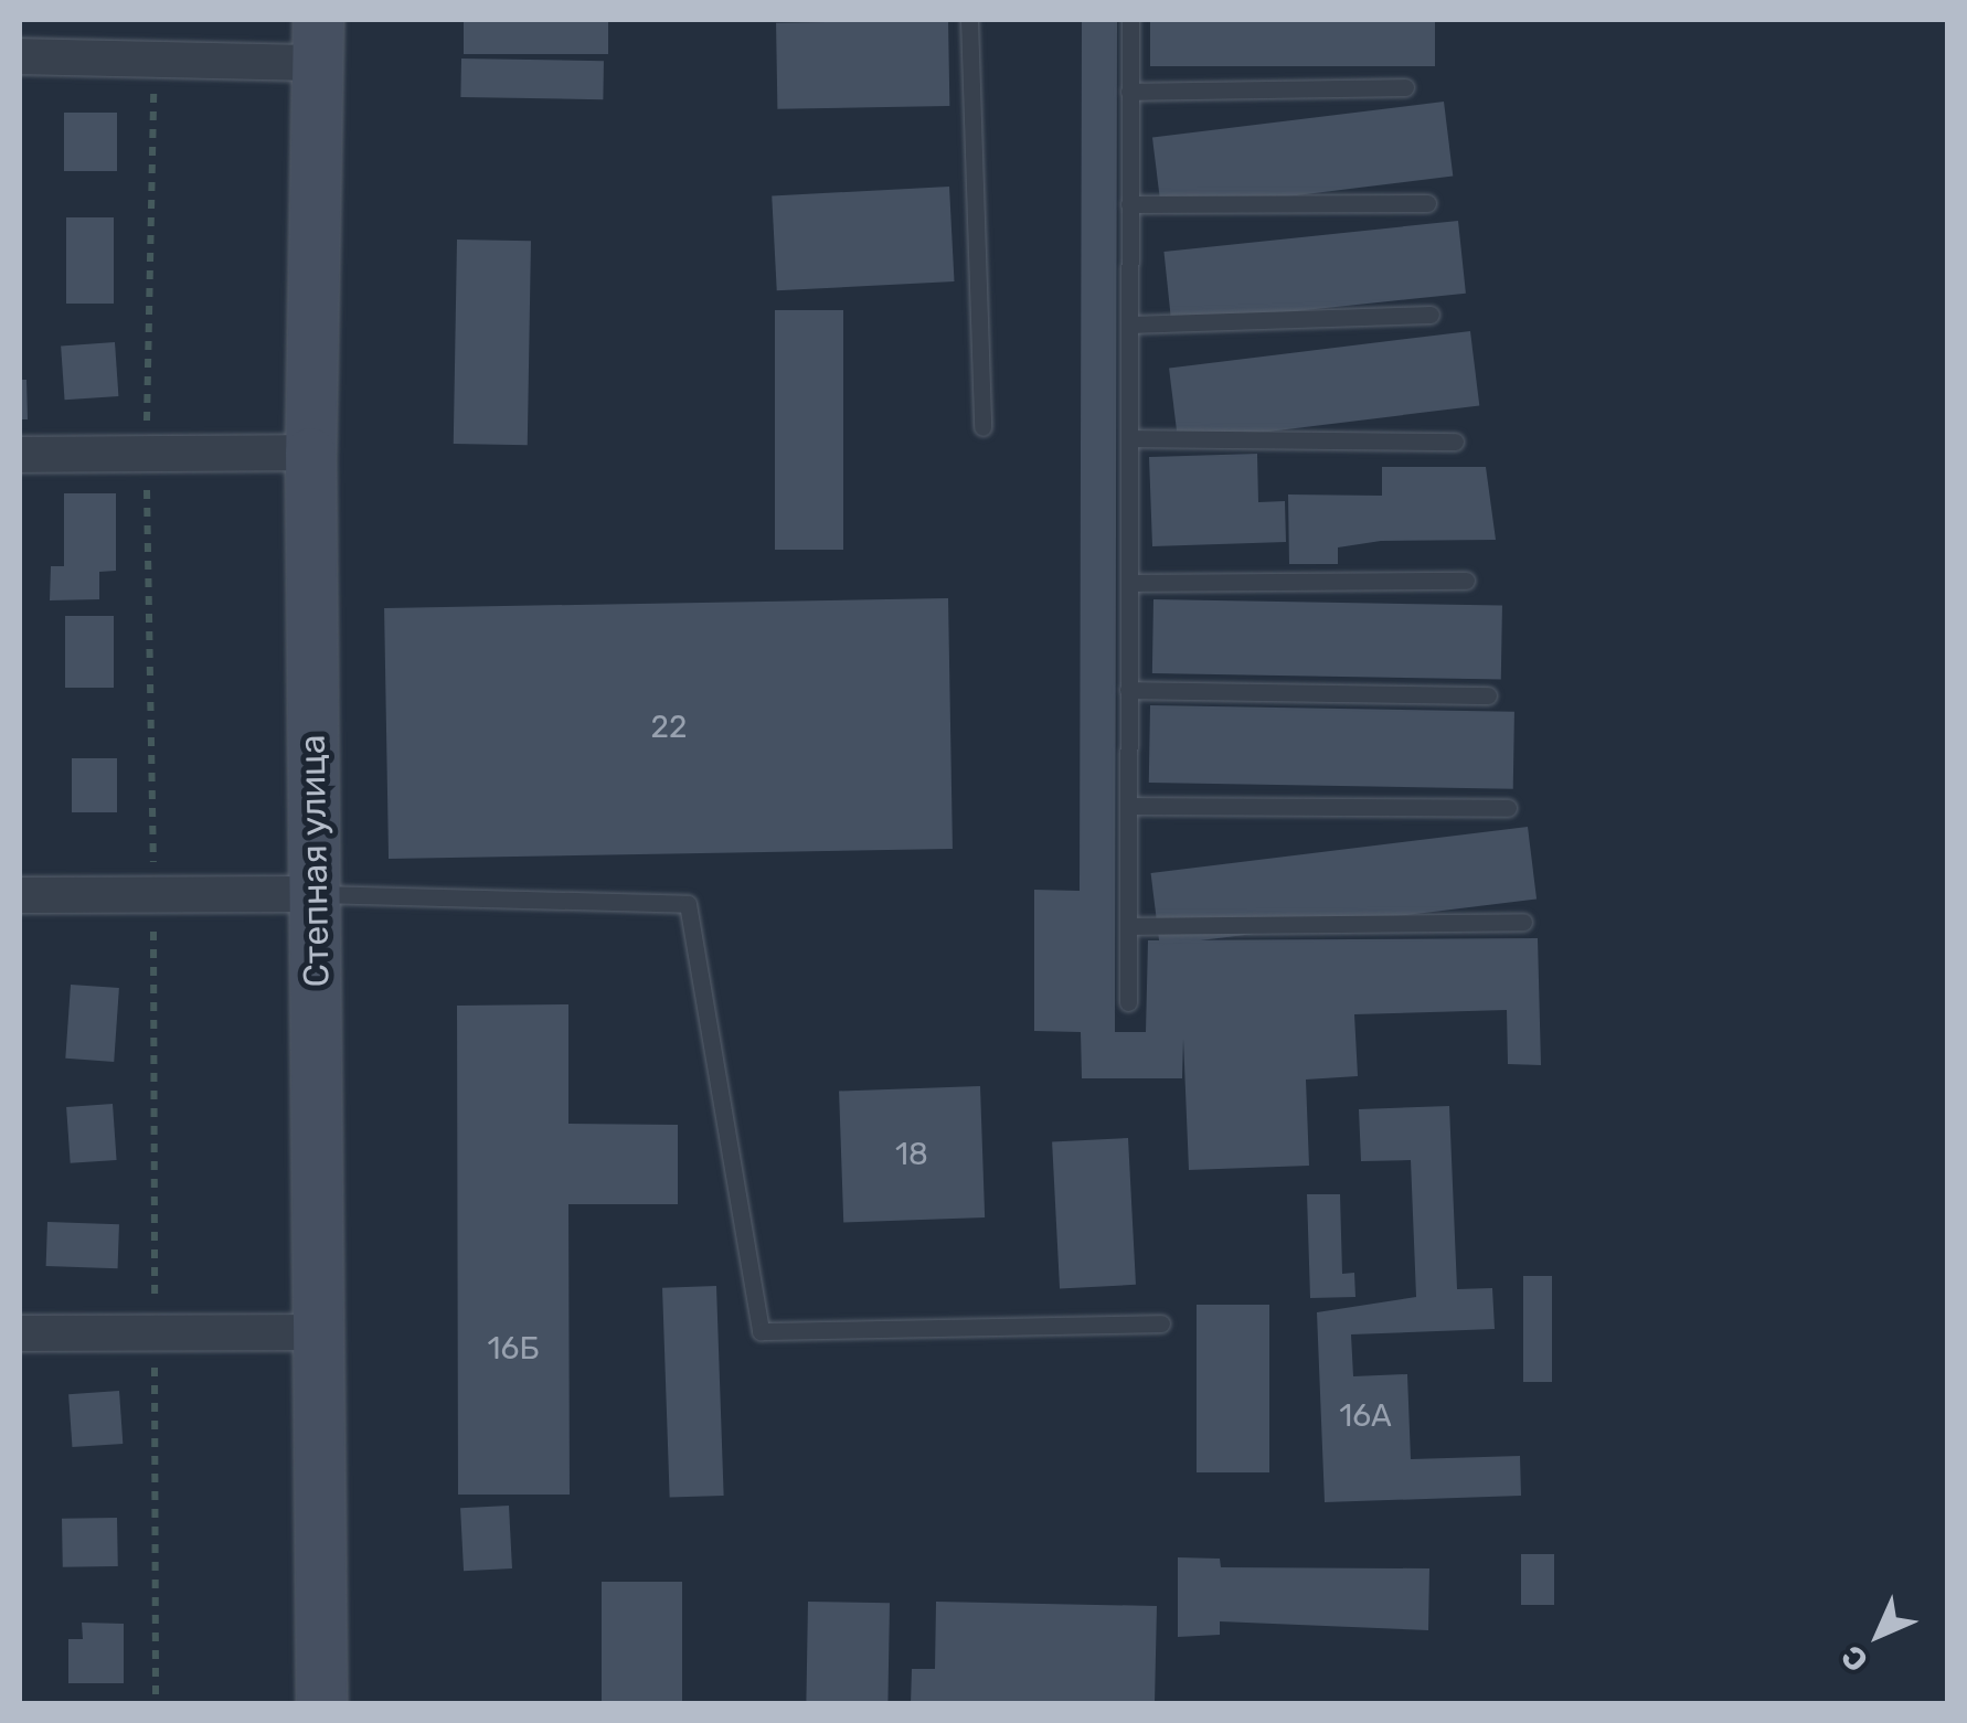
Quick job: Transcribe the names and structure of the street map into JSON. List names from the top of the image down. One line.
{"streets":{"main road":["Степная улица"]},"house_numbers":["22","18","16Б","16А"],"north":"bottom left"}
